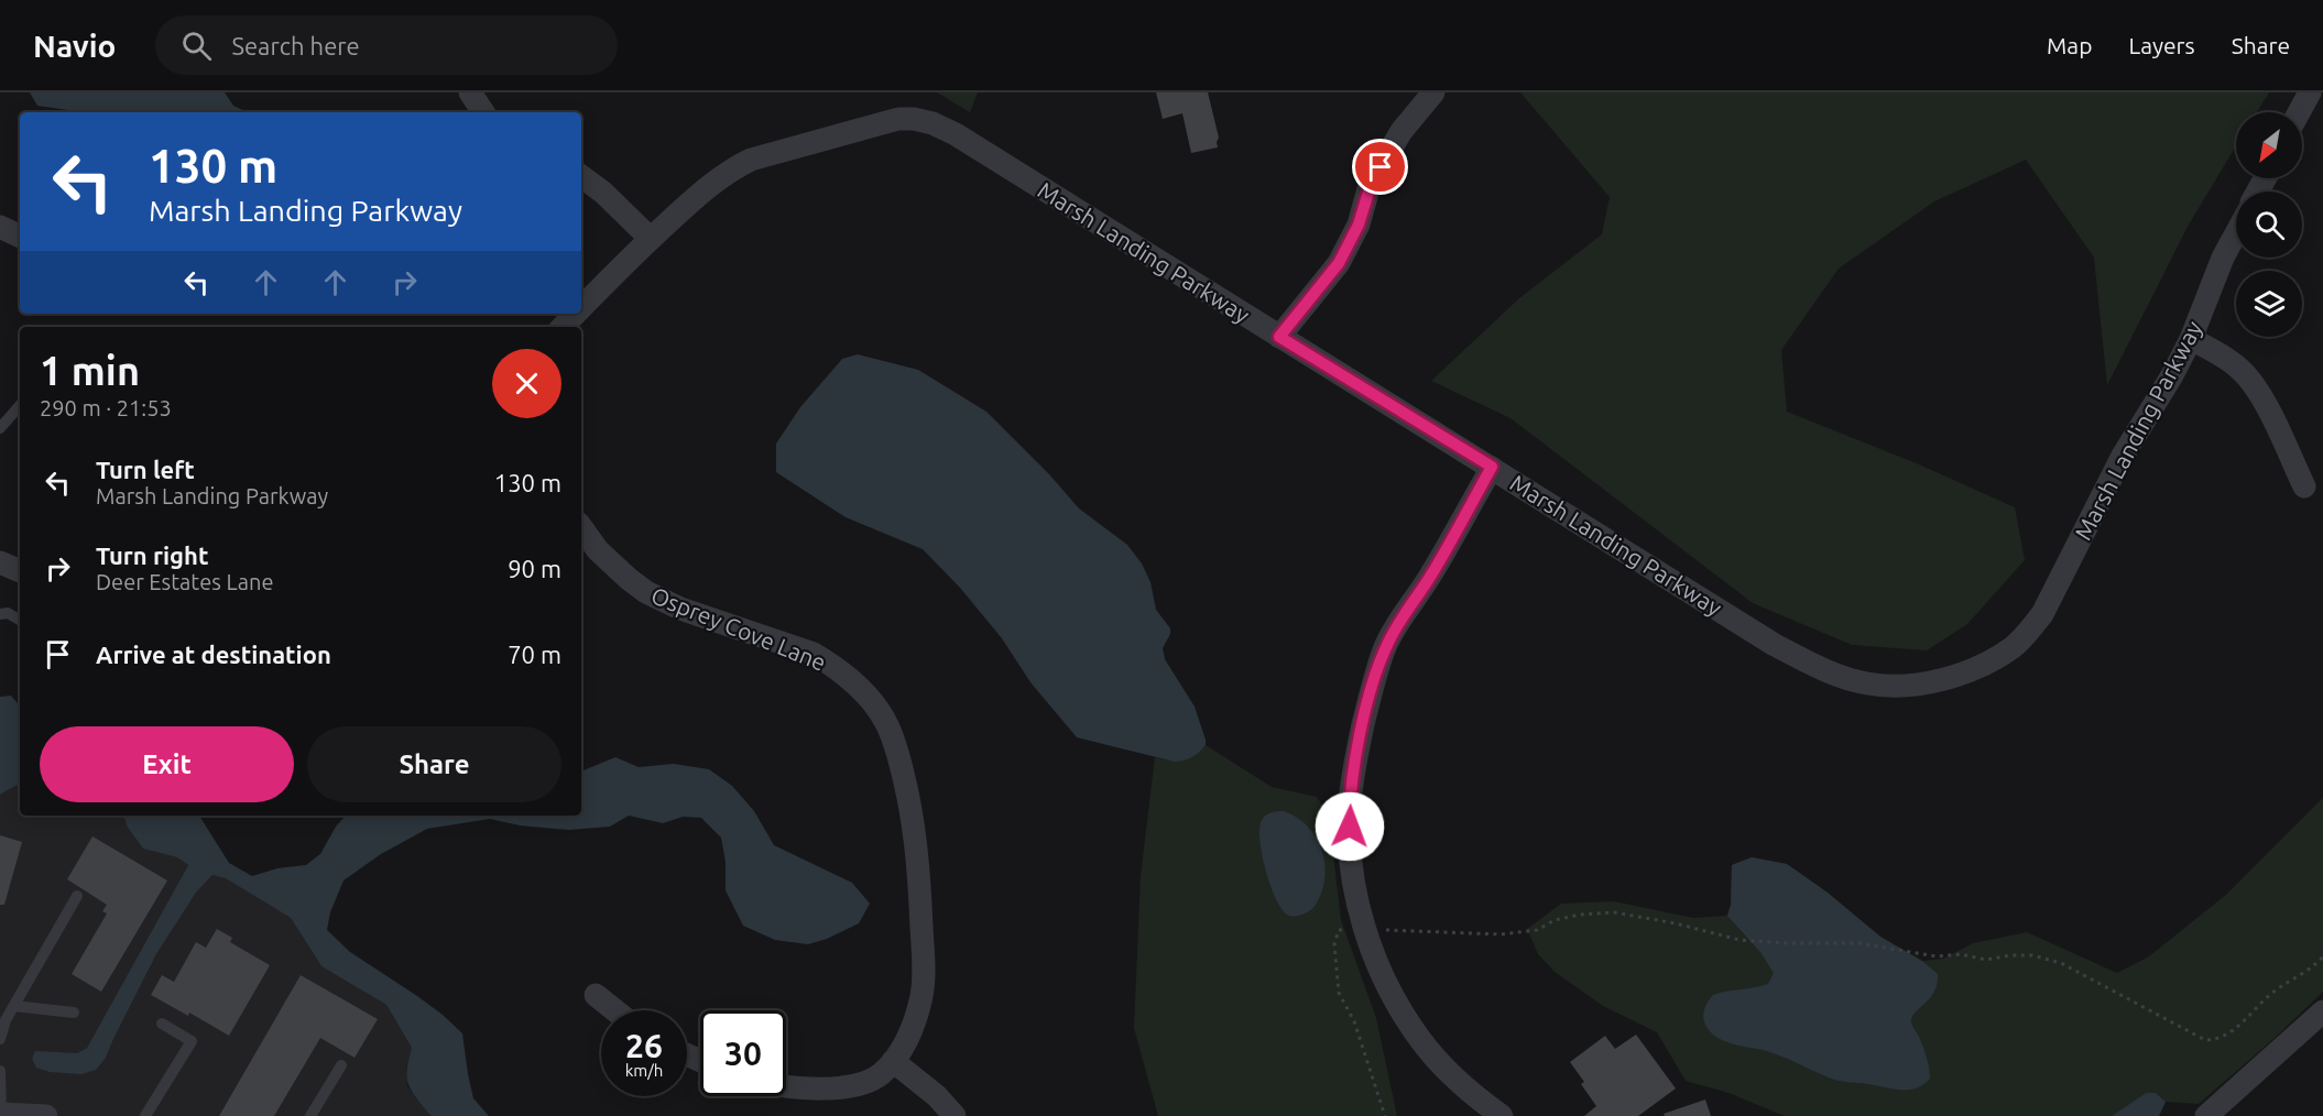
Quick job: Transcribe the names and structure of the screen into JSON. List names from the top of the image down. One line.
{"streets":{"street":["Marsh Landing Parkway","Osprey Cove Lane"]},"north":"bottom left","page":{"header":"Navio","search":"Search here","nav":["Map","Layers","Share"],"turn":["130 m","Marsh Landing Parkway"],"heading":["1 min","290 m · 21:53"],"list":[{"name":"Turn left","note":"Marsh Landing Parkway","value":"130 m"},{"name":"Turn right","note":"Deer Estates Lane","value":"90 m"},{"name":"Arrive at destination","value":"70 m"}],"buttons":["Exit","Share"],"speed":"26 km/h","limit":"30"}}
